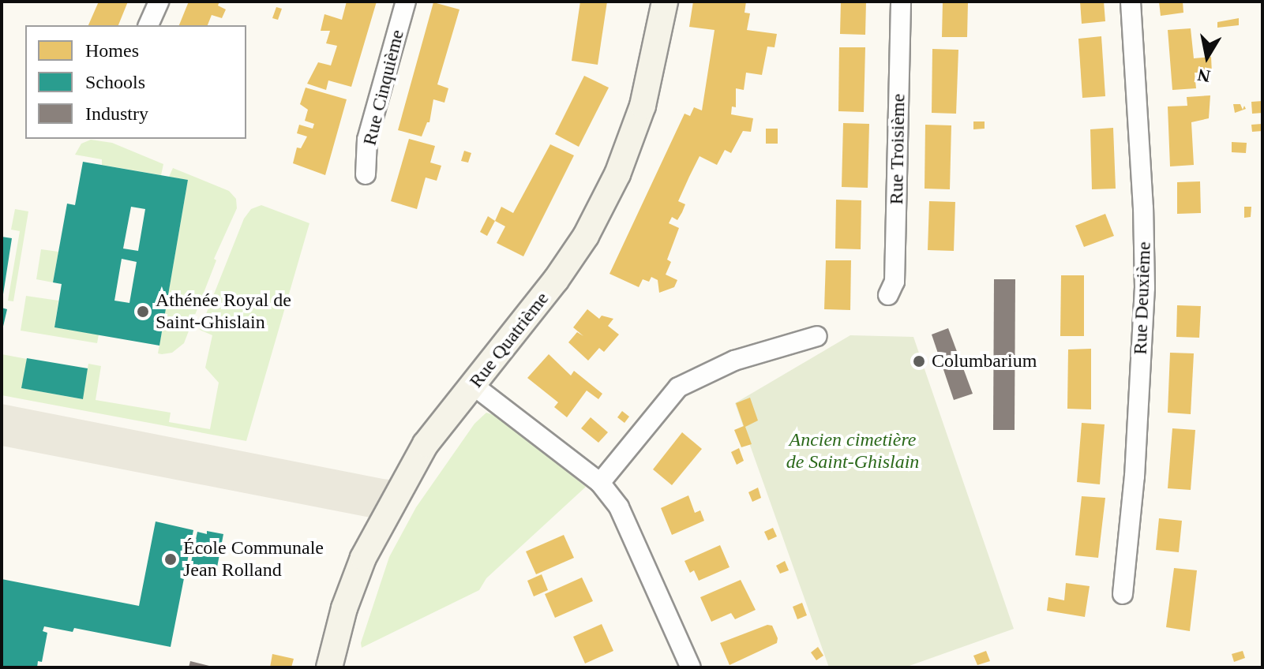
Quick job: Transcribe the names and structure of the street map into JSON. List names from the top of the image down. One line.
{"streets":{"street":["Rue Cinquième","Rue Troisième","Rue Deuxième","Rue Quatrième"]},"parks":["Ancien cimetière de Saint-Ghislain"],"places":["Athénée Royal de Saint-Ghislain","Columbarium","École Communale Jean Rolland"],"legend":["Homes","Schools","Industry"],"north":"bottom"}
